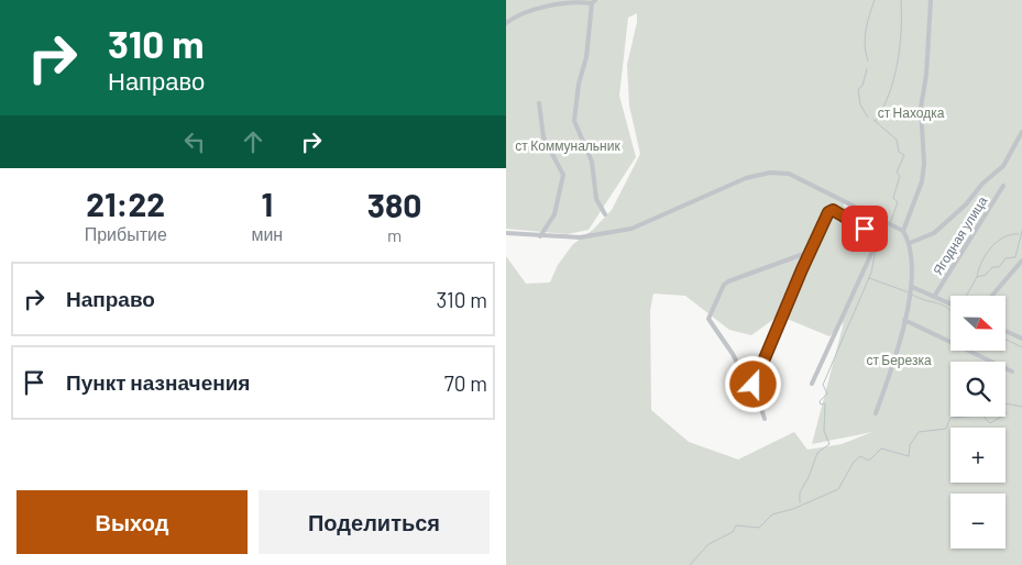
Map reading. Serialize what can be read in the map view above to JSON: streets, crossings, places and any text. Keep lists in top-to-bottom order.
{
  "streets": {
    "street": ["Ягодная улица"]
  },
  "parks": ["ст Находка", "ст Коммунальник", "ст Березка"],
  "north": "right",
  "page": {
    "turn": ["310 m", "Направо"],
    "eta": [
      "21:22",
      "Прибытие",
      "1",
      "мин",
      "380",
      "m"
    ],
    "list": [
      {
        "name": "Направо",
        "value": "310 m"
      },
      {
        "name": "Пункт назначения",
        "value": "70 m"
      }
    ],
    "map_buttons": ["+", "−"],
    "buttons": ["Выход", "Поделиться"]
  }
}
